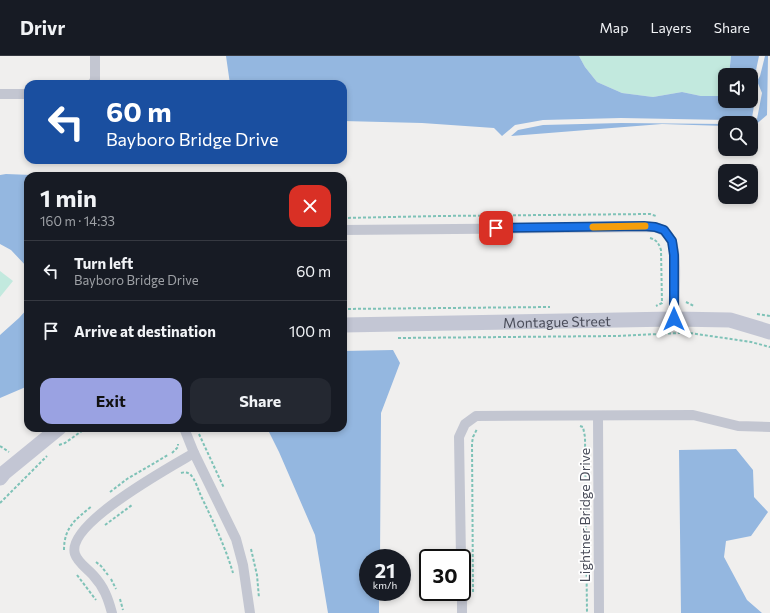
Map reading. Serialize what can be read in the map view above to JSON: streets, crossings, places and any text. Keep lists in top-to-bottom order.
{
  "streets": {
    "street": ["Montague Street", "Lightner Bridge Drive"]
  },
  "page": {
    "header": "Drivr",
    "nav": ["Map", "Layers", "Share"],
    "turn": ["60 m", "Bayboro Bridge Drive"],
    "heading": ["1 min", "160 m · 14:33"],
    "list": [
      {
        "name": "Turn left",
        "note": "Bayboro Bridge Drive",
        "value": "60 m"
      },
      {
        "name": "Arrive at destination",
        "value": "100 m"
      }
    ],
    "buttons": ["Exit", "Share"],
    "speed": "21 km/h",
    "limit": "30"
  }
}
